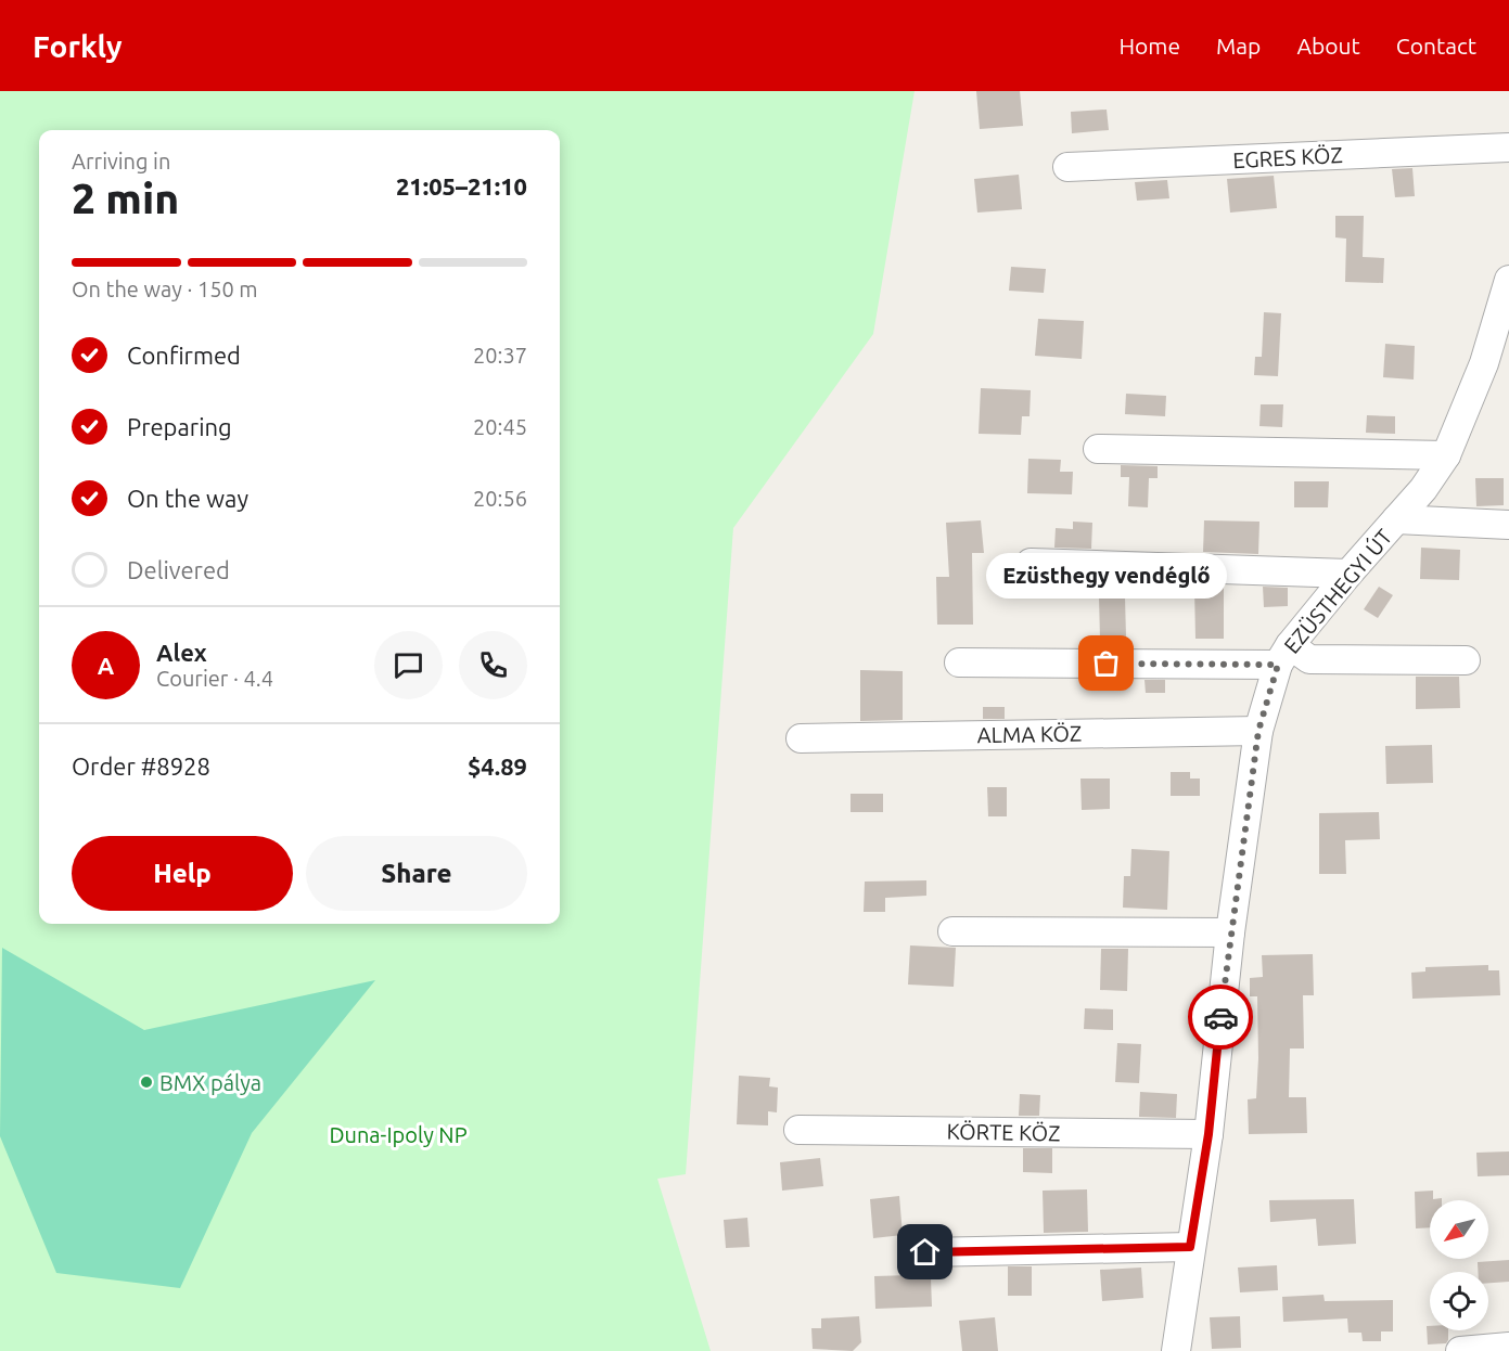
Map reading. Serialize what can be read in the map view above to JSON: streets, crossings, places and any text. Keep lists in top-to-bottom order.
{
  "streets": {
    "street": [
      "EGRES KÖZ",
      "EZÜSTHEGYI ÚT",
      "ALMA KÖZ",
      "KÖRTE KÖZ"
    ]
  },
  "crossings": [
    ["EZÜSTHEGYI ÚT", "ALMA KÖZ"],
    ["EZÜSTHEGYI ÚT", "KÖRTE KÖZ"]
  ],
  "parks": ["Duna-Ipoly NP"],
  "places": ["Ezüsthegy vendéglő", "BMX pálya"],
  "north": "bottom left",
  "page": {
    "header": "Forkly",
    "nav": [
      "Home",
      "Map",
      "About",
      "Contact"
    ],
    "heading": ["2 min", "Arriving in", "21:05–21:10"],
    "panel": [
      "Alex",
      "Courier · 4.4",
      "Order #8928",
      "$4.89"
    ],
    "bar": "On the way · 150 m",
    "list": [
      ["Confirmed", "20:37"],
      ["Preparing", "20:45"],
      ["On the way", "20:56"],
      "Delivered"
    ],
    "bubble": "Ezüsthegy vendéglő",
    "round": "A",
    "buttons": ["Help", "Share"]
  }
}
